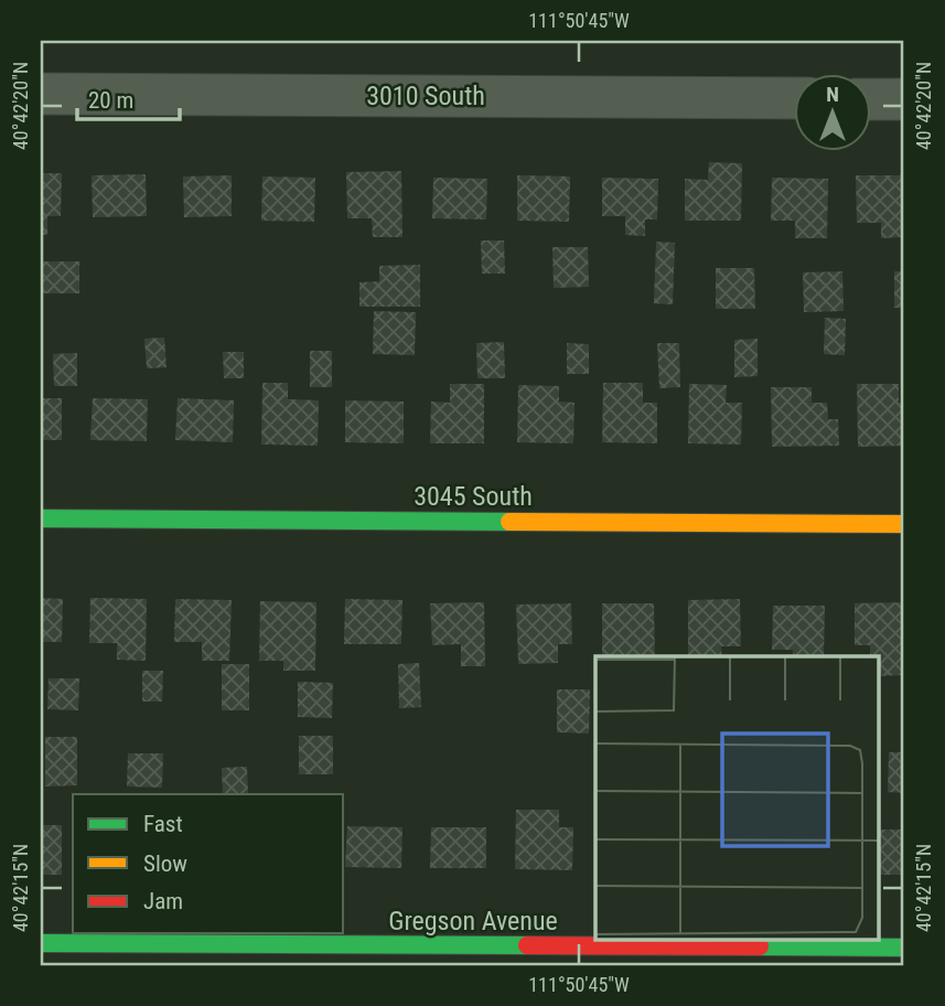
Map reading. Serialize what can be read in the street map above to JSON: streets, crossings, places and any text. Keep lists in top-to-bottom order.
{
  "streets": {
    "street": ["3010 South", "3045 South", "Gregson Avenue"]
  },
  "legend": ["Fast", "Slow", "Jam"],
  "scale_bar": "20 m",
  "north": "top",
  "coordinates": ["111°50'45\"W", "40°42'20\"N", "40°42'15\"N"]
}
